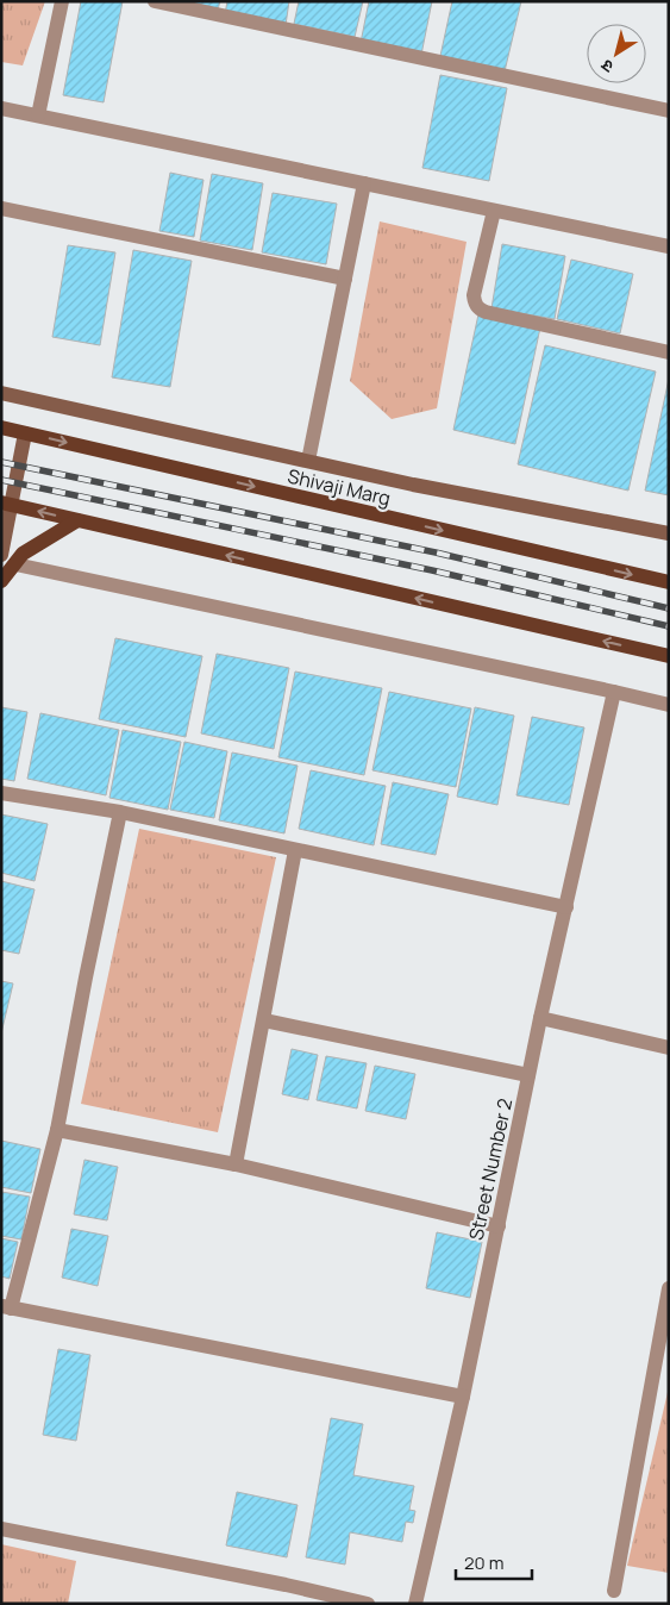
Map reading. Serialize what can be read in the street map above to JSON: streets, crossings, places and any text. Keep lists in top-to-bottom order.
{
  "streets": {
    "main road": ["Shivaji Marg"],
    "street": ["Street Number 2"]
  },
  "scale_bar": "20 m",
  "north": "bottom left"
}
